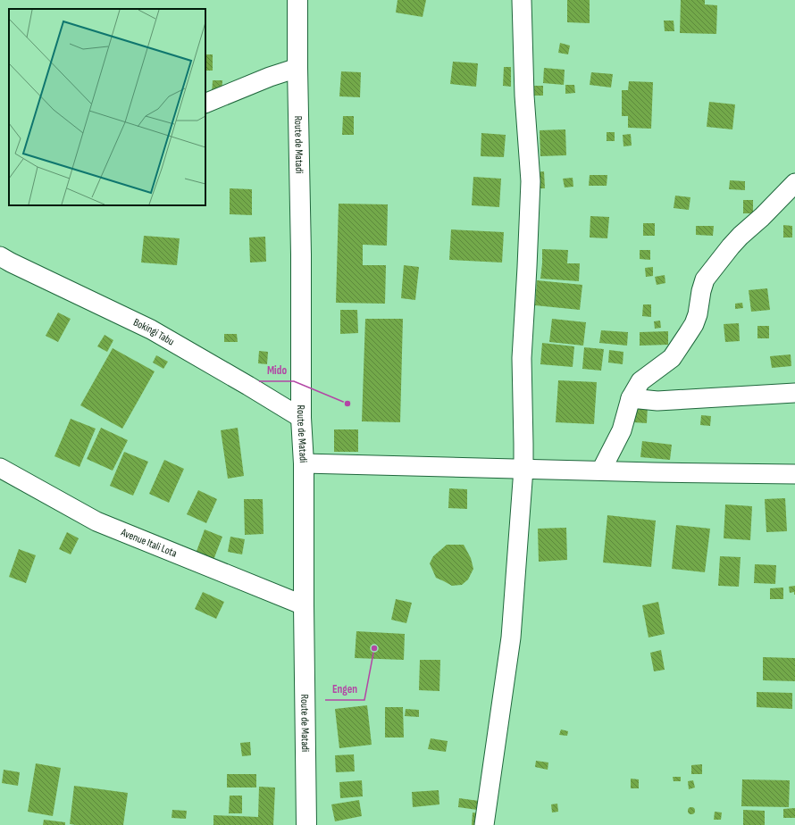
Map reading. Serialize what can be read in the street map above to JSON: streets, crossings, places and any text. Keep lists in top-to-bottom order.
{
  "streets": {
    "highway": ["Route de Matadi"],
    "street": ["Bokingi Tabu", "Avenue Itali Lota"]
  },
  "crossings": [
    ["Route de Matadi", "Bokingi Tabu"],
    ["Route de Matadi", "Avenue Itali Lota"]
  ],
  "places": ["Mido", "Engen"]
}
